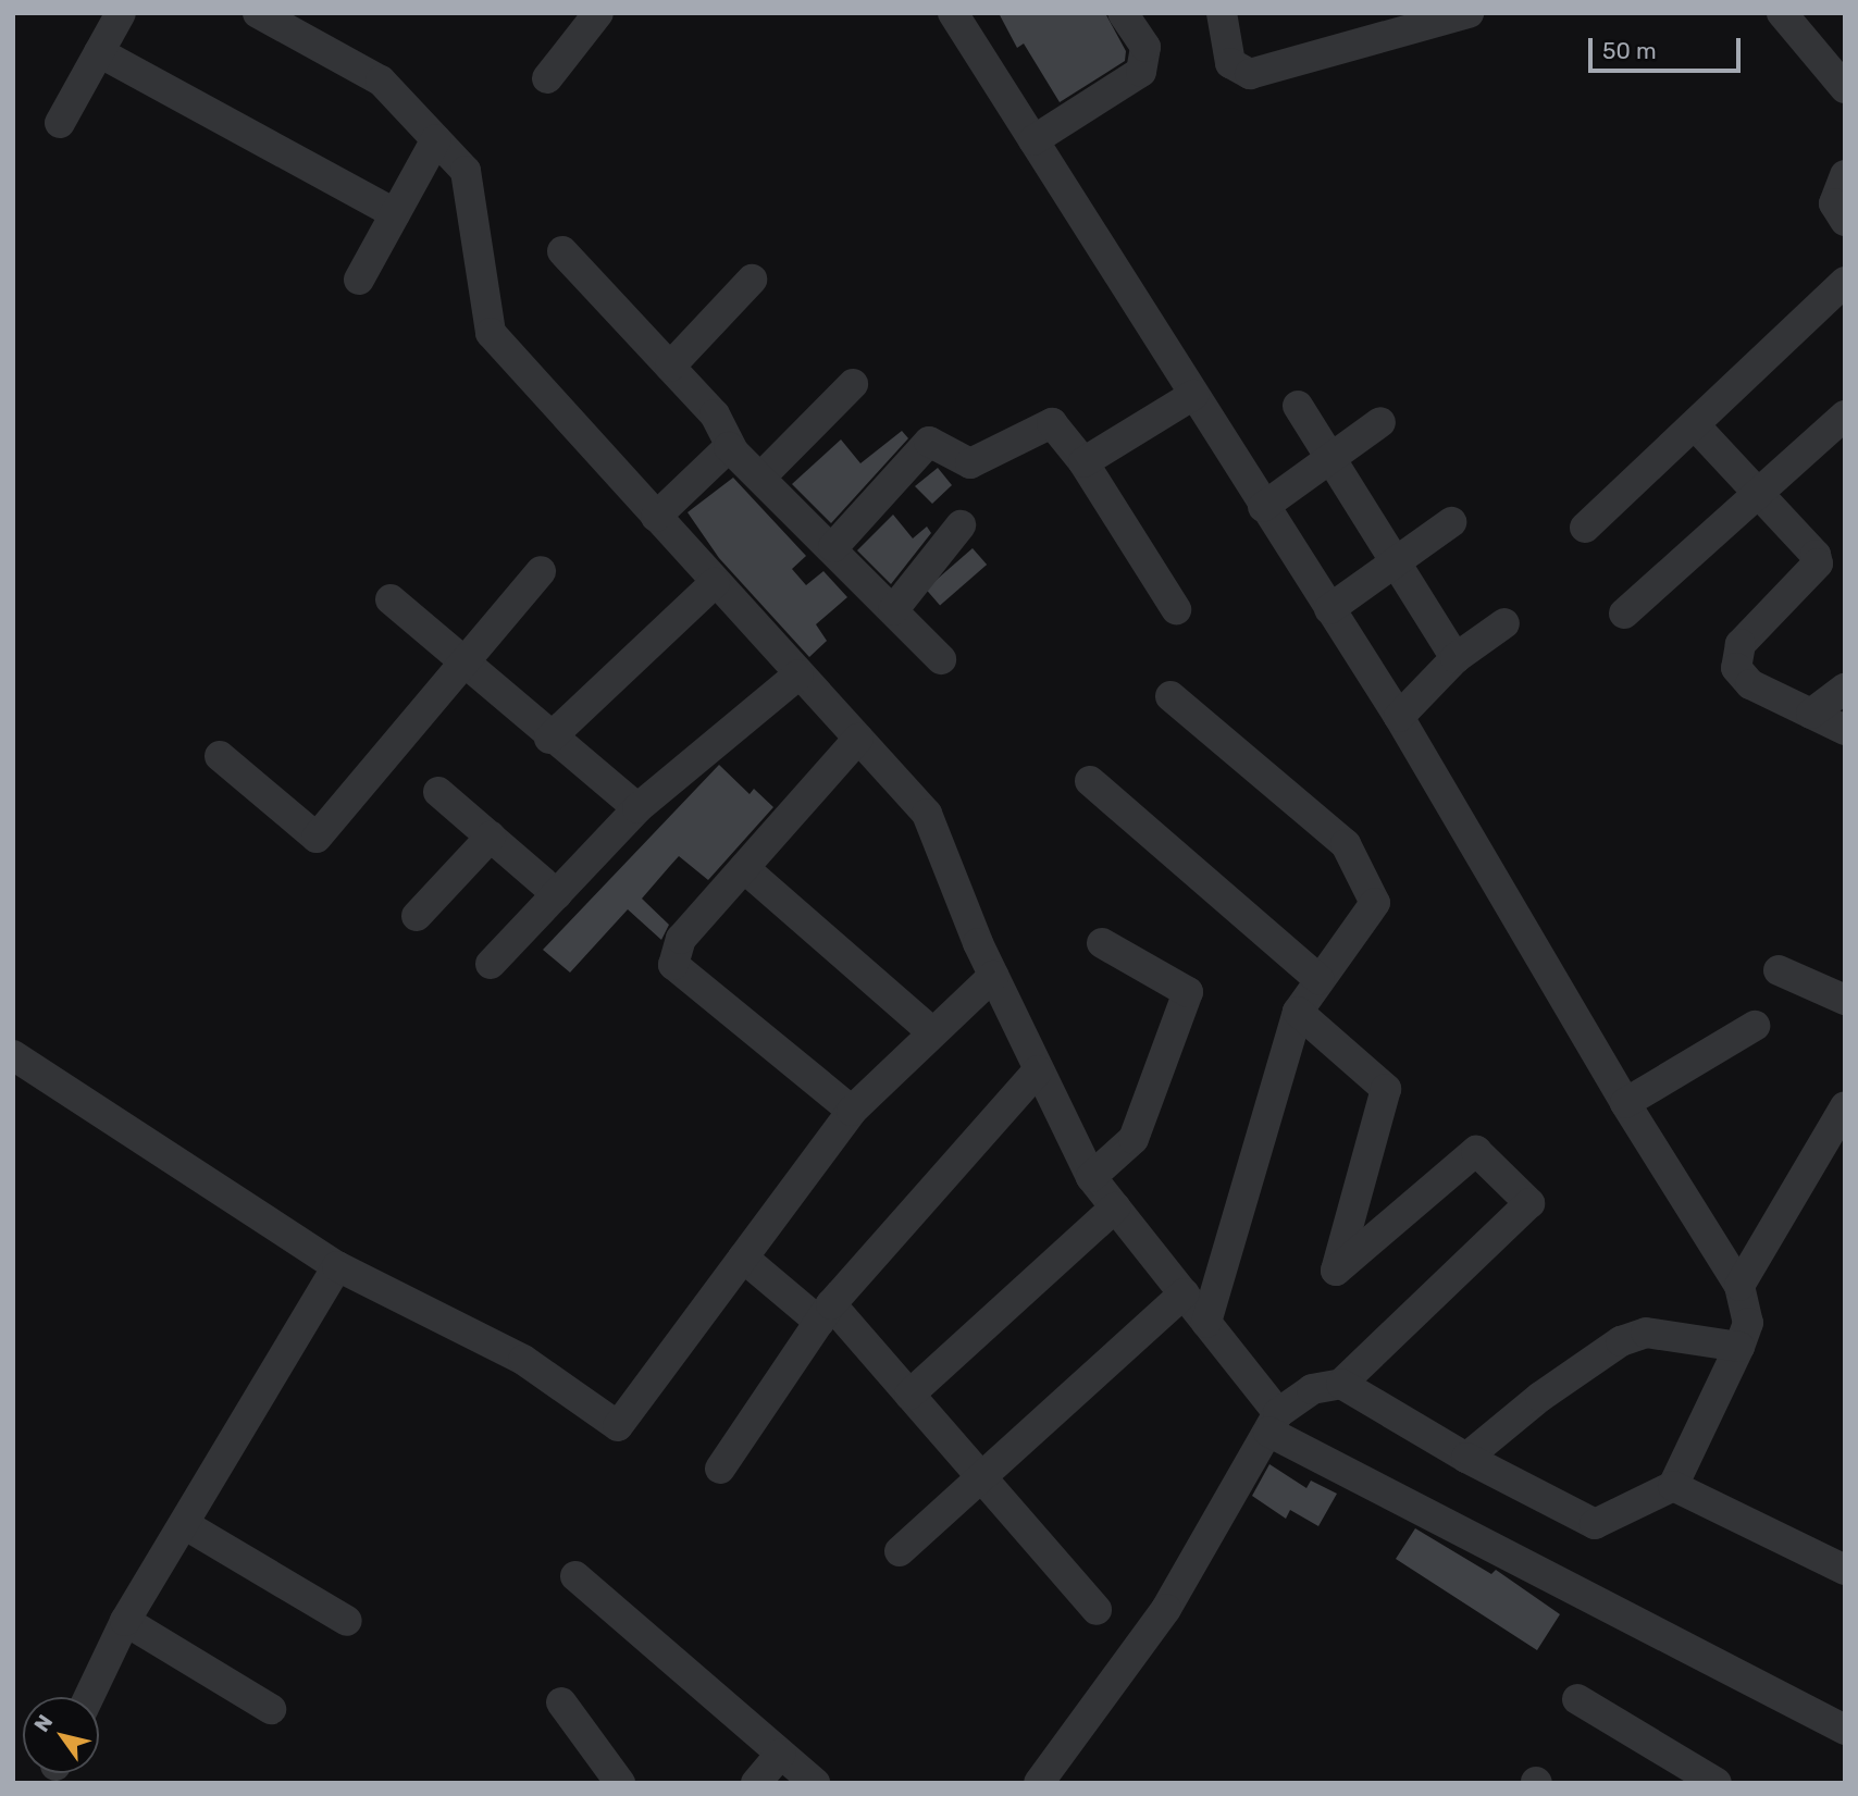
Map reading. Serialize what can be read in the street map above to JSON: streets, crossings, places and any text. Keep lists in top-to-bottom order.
{
  "scale_bar": "50 m",
  "north": "top left"
}
